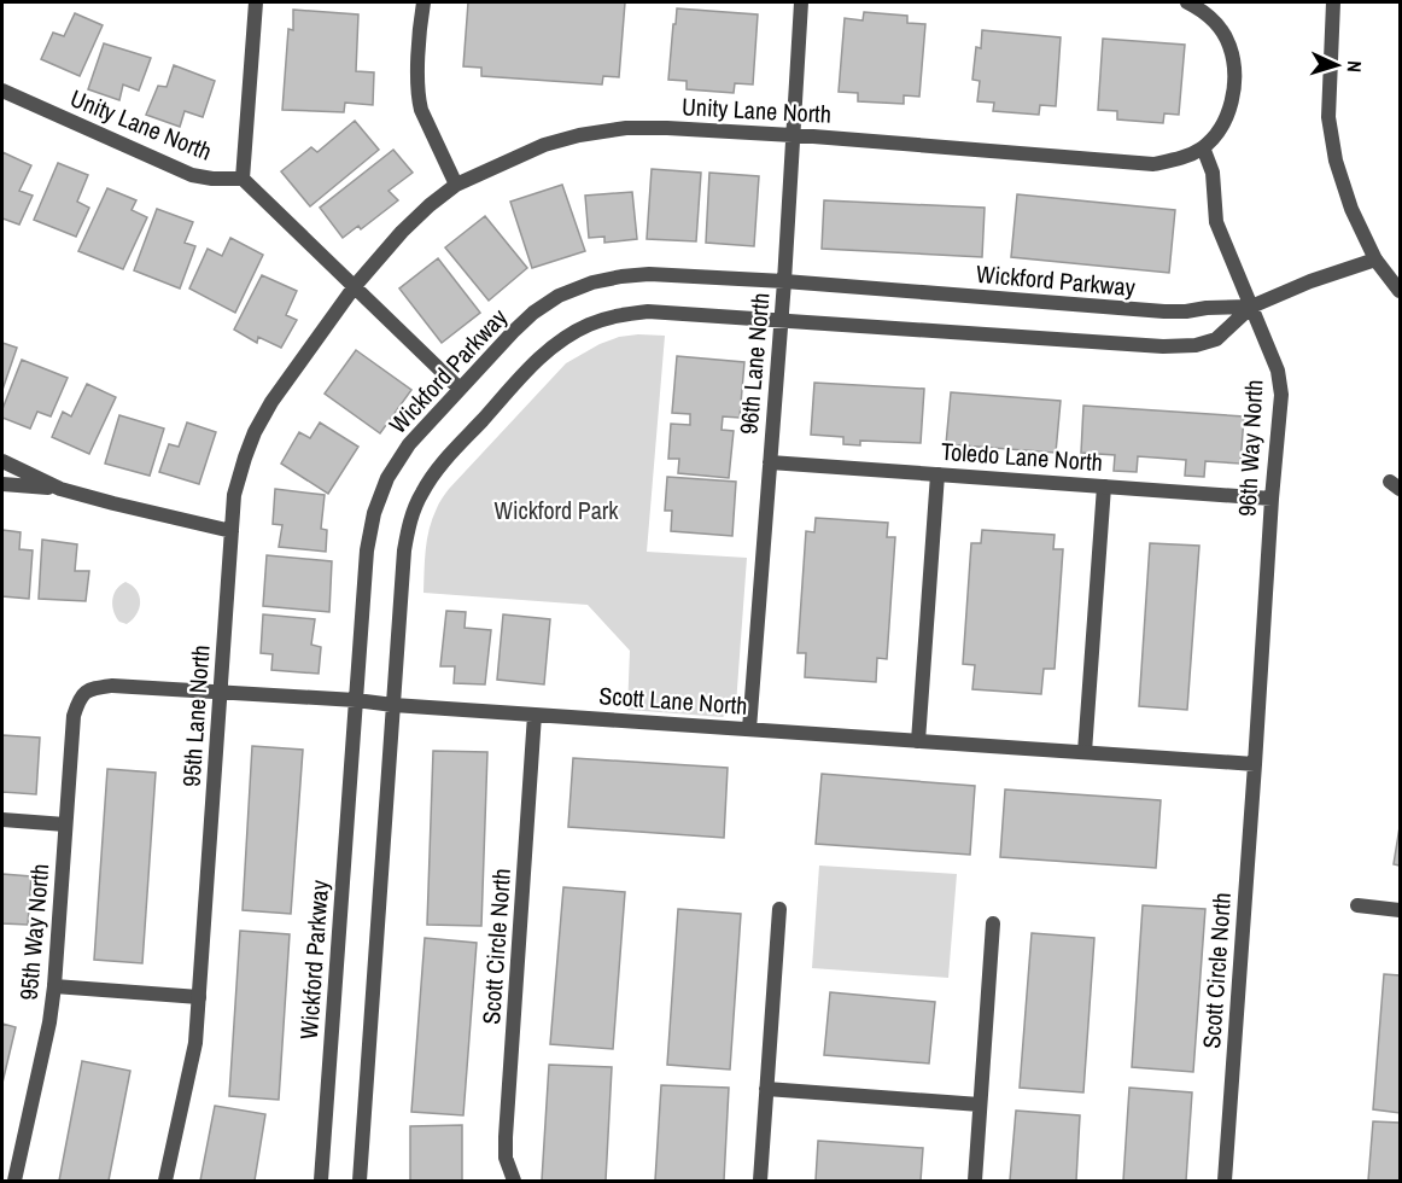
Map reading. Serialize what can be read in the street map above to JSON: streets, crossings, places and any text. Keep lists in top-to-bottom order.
{
  "streets": {
    "street": [
      "Unity Lane North",
      "Wickford Parkway",
      "96th Lane North",
      "96th Way North",
      "Toledo Lane North",
      "Scott Lane North",
      "95th Lane North",
      "95th Way North",
      "Scott Circle North"
    ]
  },
  "crossings": [
    ["Unity Lane North", "96th Lane North"],
    ["Unity Lane North", "96th Way North"],
    ["Unity Lane North", "95th Lane North"],
    ["Wickford Parkway", "96th Lane North"],
    ["Wickford Parkway", "96th Way North"],
    ["Wickford Parkway", "Scott Lane North"],
    ["96th Lane North", "Toledo Lane North"],
    ["96th Lane North", "Scott Lane North"],
    ["96th Way North", "Toledo Lane North"],
    ["96th Way North", "Scott Lane North"],
    ["96th Way North", "Scott Circle North"],
    ["Scott Lane North", "95th Lane North"],
    ["Scott Lane North", "95th Way North"],
    ["Scott Lane North", "Scott Circle North"]
  ],
  "parks": ["Wickford Park"],
  "north": "right"
}
